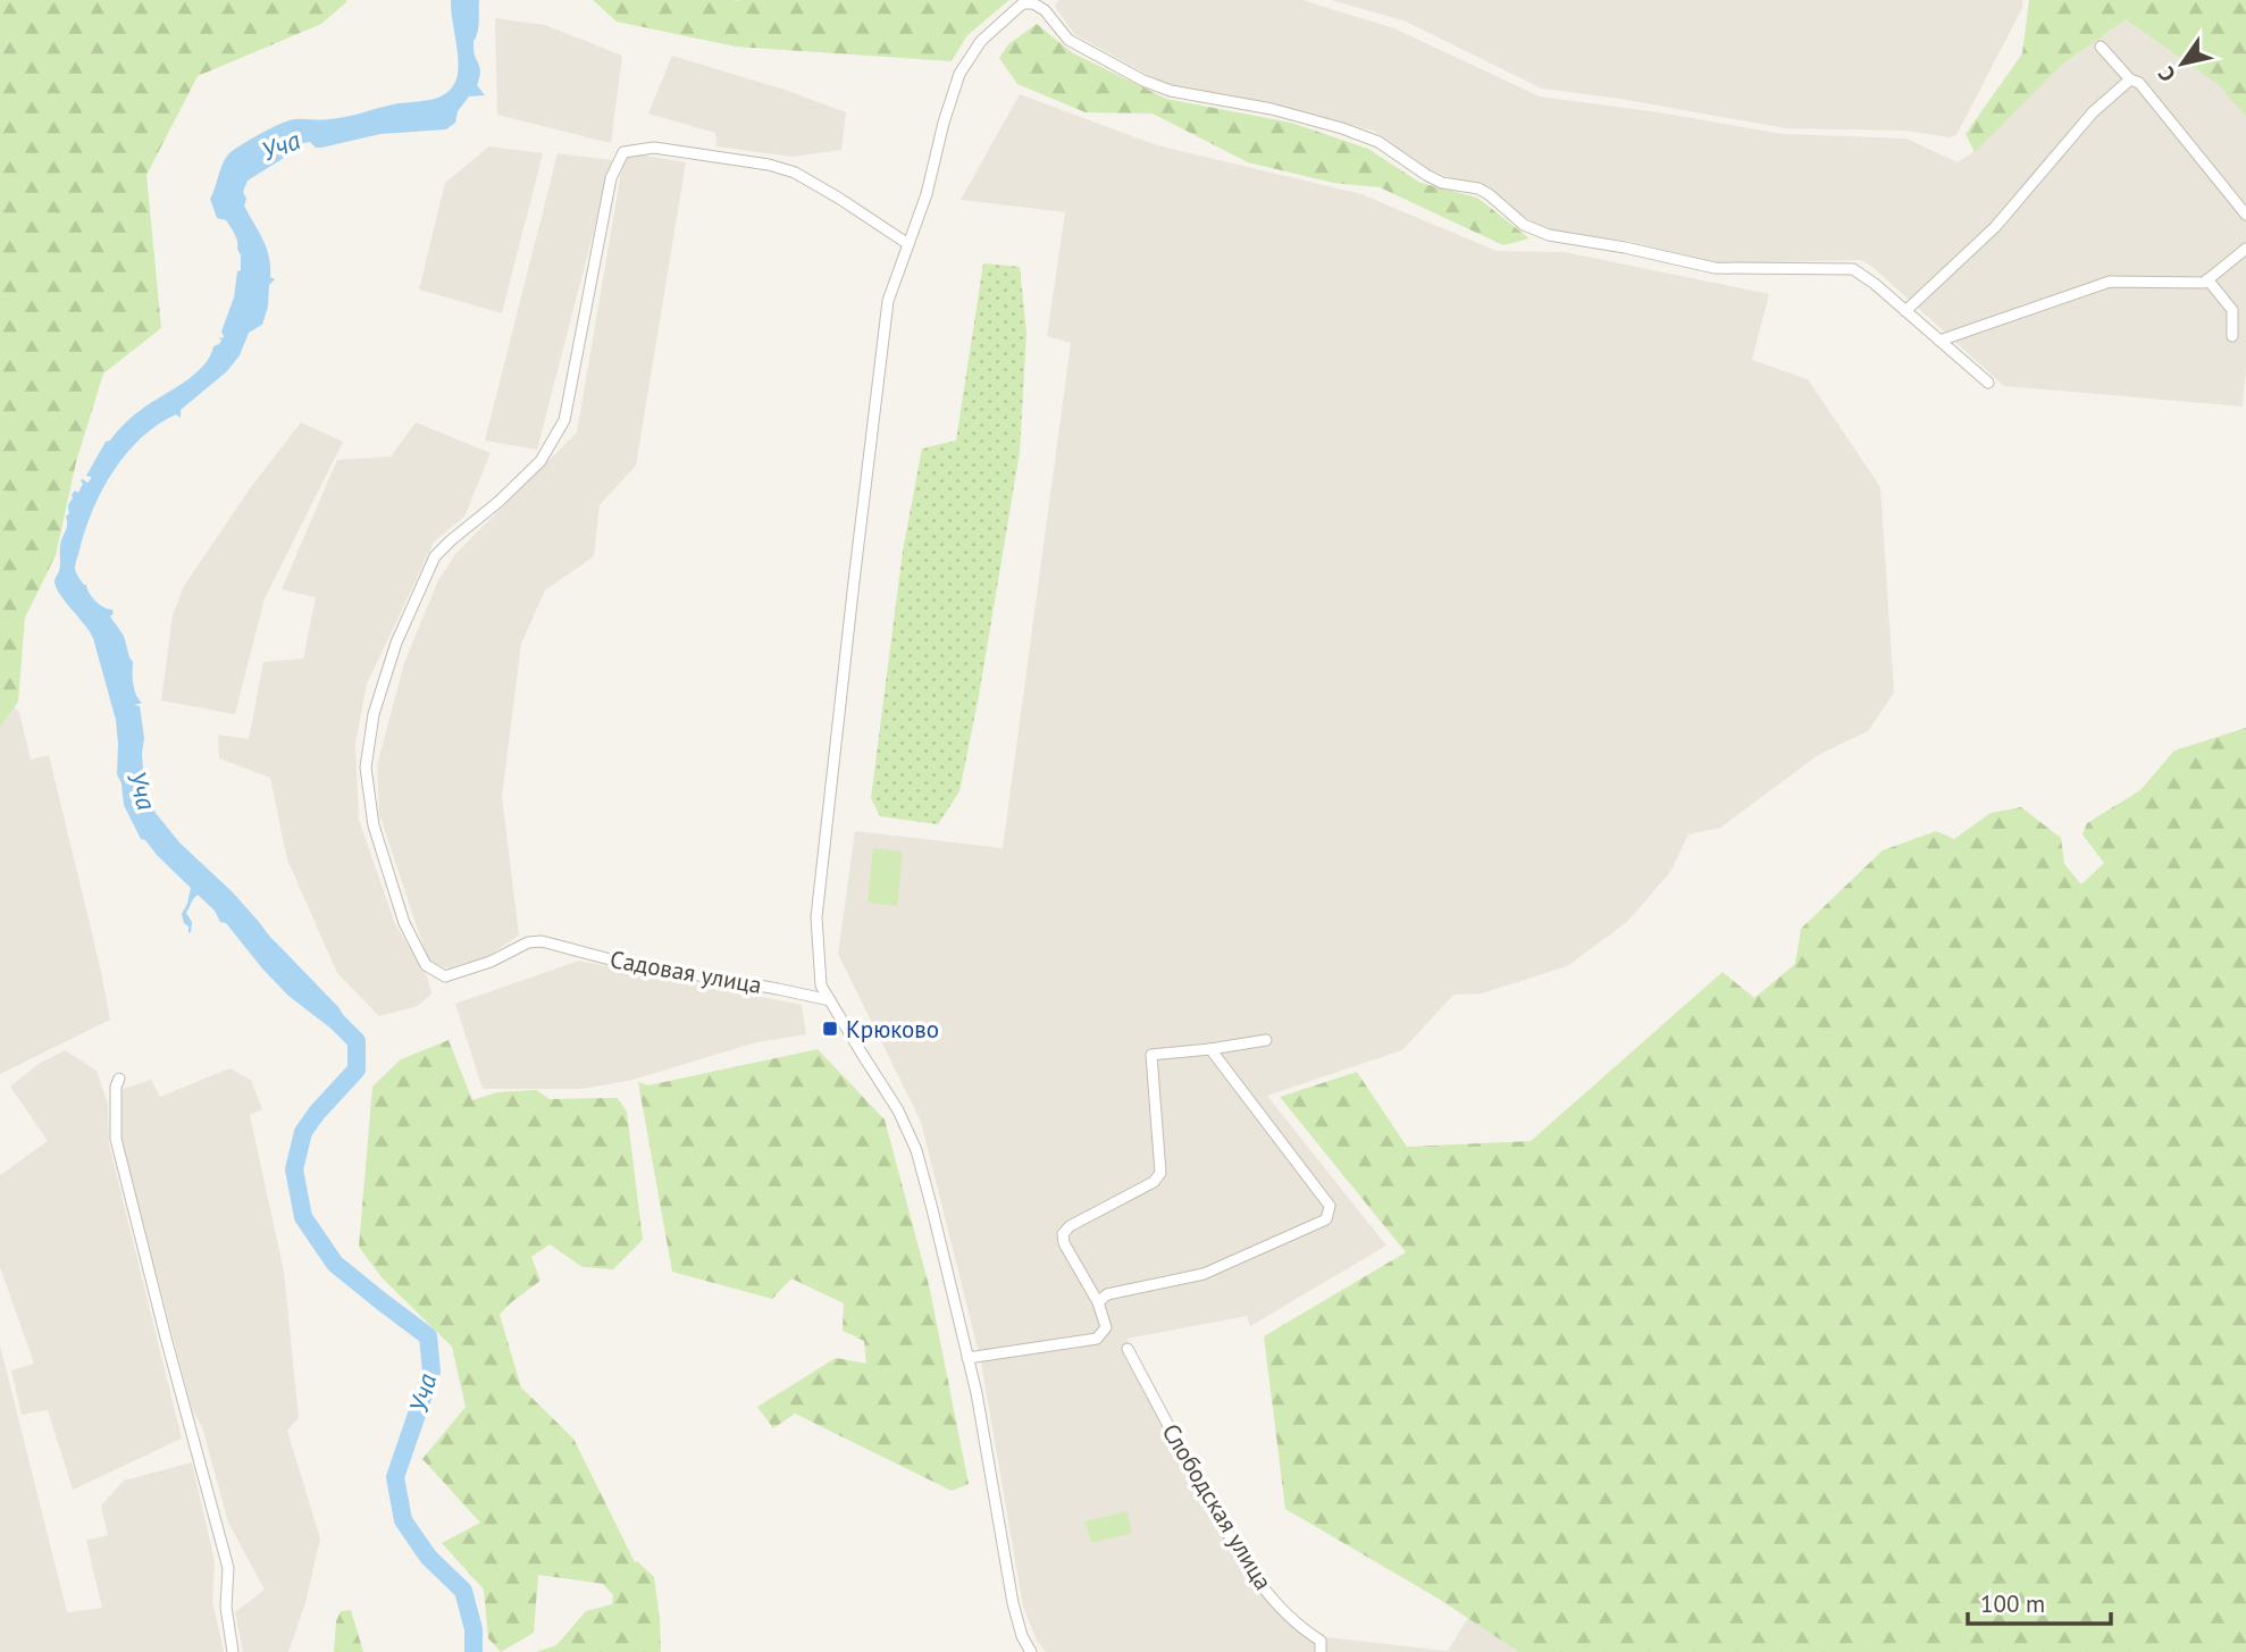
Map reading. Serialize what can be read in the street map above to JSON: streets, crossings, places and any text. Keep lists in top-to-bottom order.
{
  "streets": {
    "street": ["Садовая улица", "Слободская улица"]
  },
  "water": ["Уча"],
  "places": {
    "transit": ["Крюково"]
  },
  "scale_bar": "100 m",
  "north": "bottom left"
}
